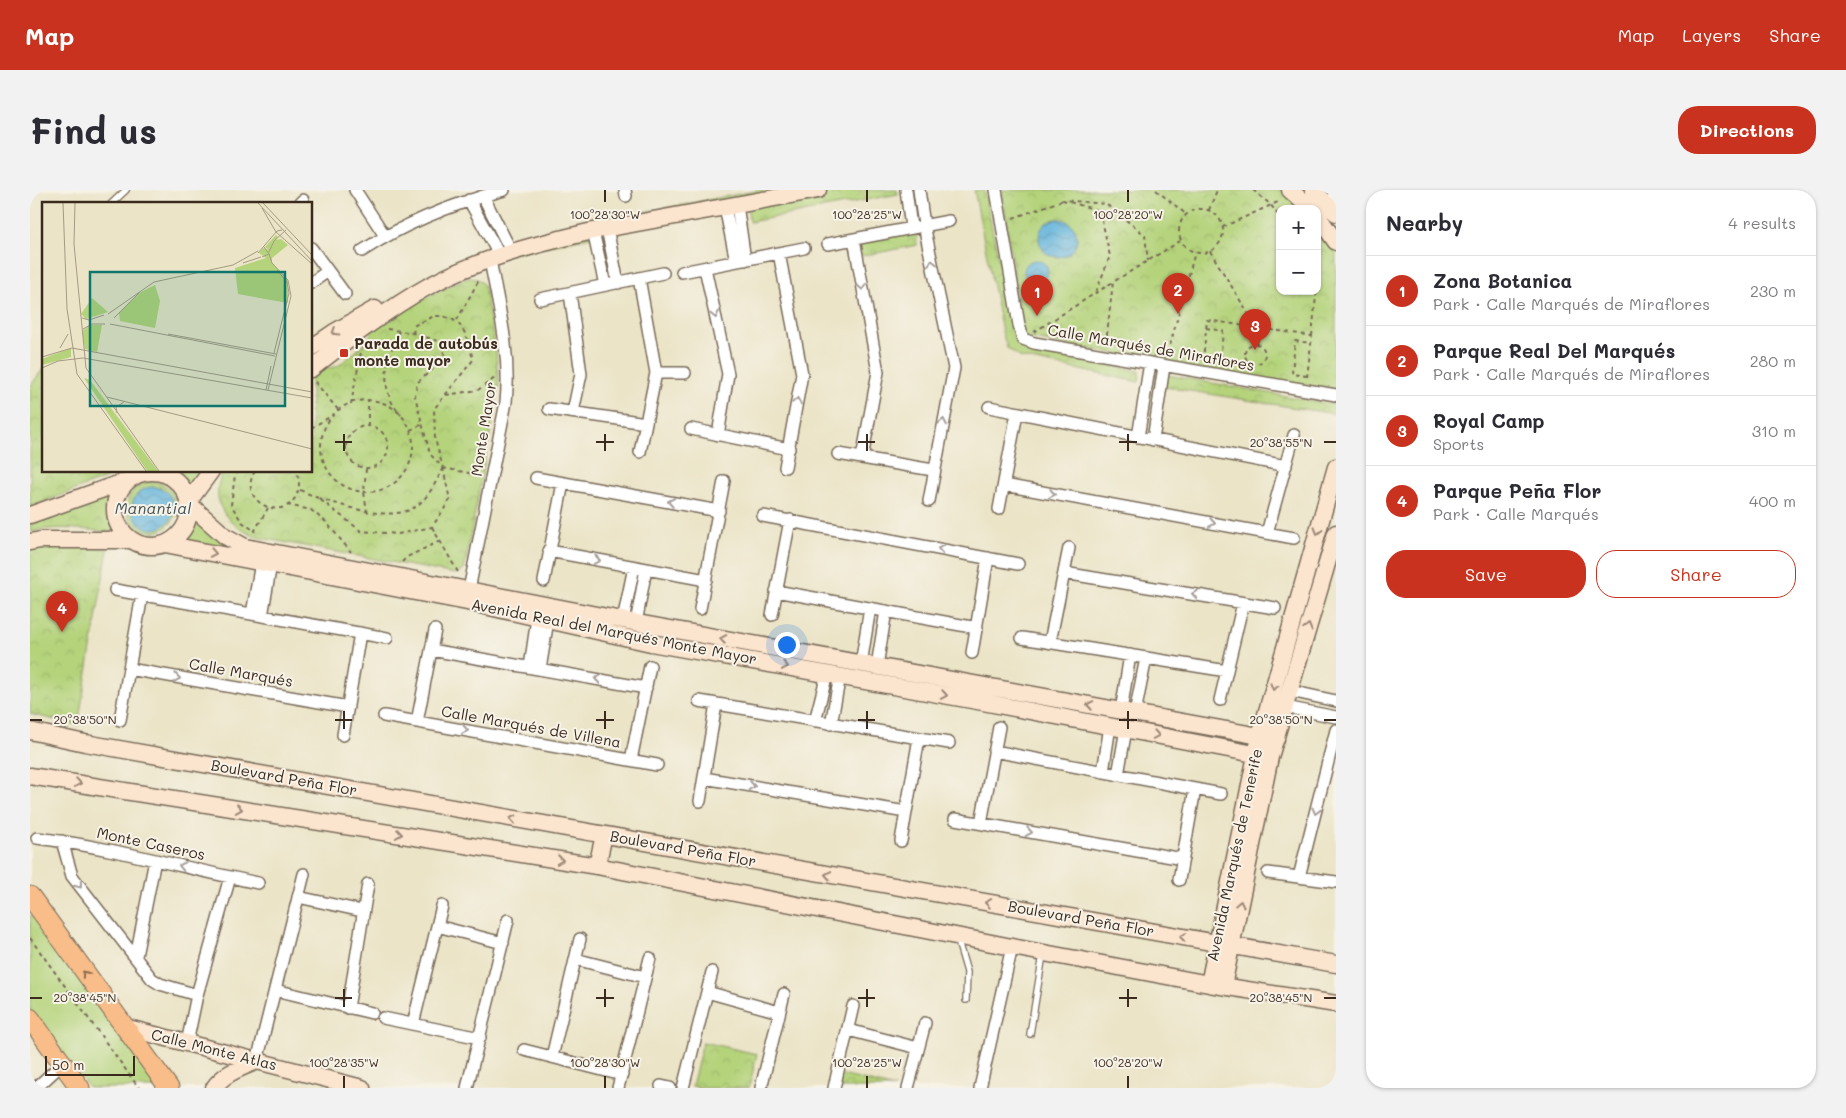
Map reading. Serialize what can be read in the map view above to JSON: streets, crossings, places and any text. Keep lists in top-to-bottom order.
{
  "streets": {
    "street": [
      "Calle Marqués de Miraflores",
      "Monte Mayor",
      "Avenida Real del Marqués Monte Mayor",
      "Calle Marqués",
      "Calle Marqués de Villena",
      "Boulevard Peña Flor",
      "Monte Caseros",
      "Avenida Marqués de Tenerife",
      "Calle Monte Atlas"
    ]
  },
  "crossings": [
    ["Monte Mayor", "Avenida Real del Marqués Monte Mayor"],
    ["Avenida Real del Marqués Monte Mayor", "Avenida Marqués de Tenerife"],
    ["Boulevard Peña Flor", "Avenida Marqués de Tenerife"]
  ],
  "water": ["Manantial"],
  "places": {
    "transit": ["Parada de autobús monte mayor"]
  },
  "scale_bar": "50 m",
  "page": {
    "header": "Map",
    "nav": ["Map", "Layers", "Share"],
    "buttons": [
      "Directions",
      ["Save", "Share"]
    ],
    "title": "Find us",
    "heading": ["Nearby", "4 results"],
    "map_buttons": ["+", "−"],
    "list": [
      {
        "mark": "1",
        "name": "Zona Botanica",
        "note": "Park · Calle Marqués de Miraflores",
        "value": "230 m"
      },
      {
        "mark": "2",
        "name": "Parque Real Del Marqués",
        "note": "Park · Calle Marqués de Miraflores",
        "value": "280 m"
      },
      {
        "mark": "3",
        "name": "Royal Camp",
        "note": "Sports",
        "value": "310 m"
      },
      {
        "mark": "4",
        "name": "Parque Peña Flor",
        "note": "Park · Calle Marqués",
        "value": "400 m"
      }
    ],
    "pins": [
      "2",
      "1",
      "3",
      "4"
    ],
    "scale": "50 m"
  },
  "coordinates": [
    "100°28'30\"W",
    "100°28'25\"W",
    "100°28'20\"W",
    "20°38'55\"N",
    "20°38'50\"N",
    "20°38'45\"N",
    "100°28'35\"W"
  ]
}
